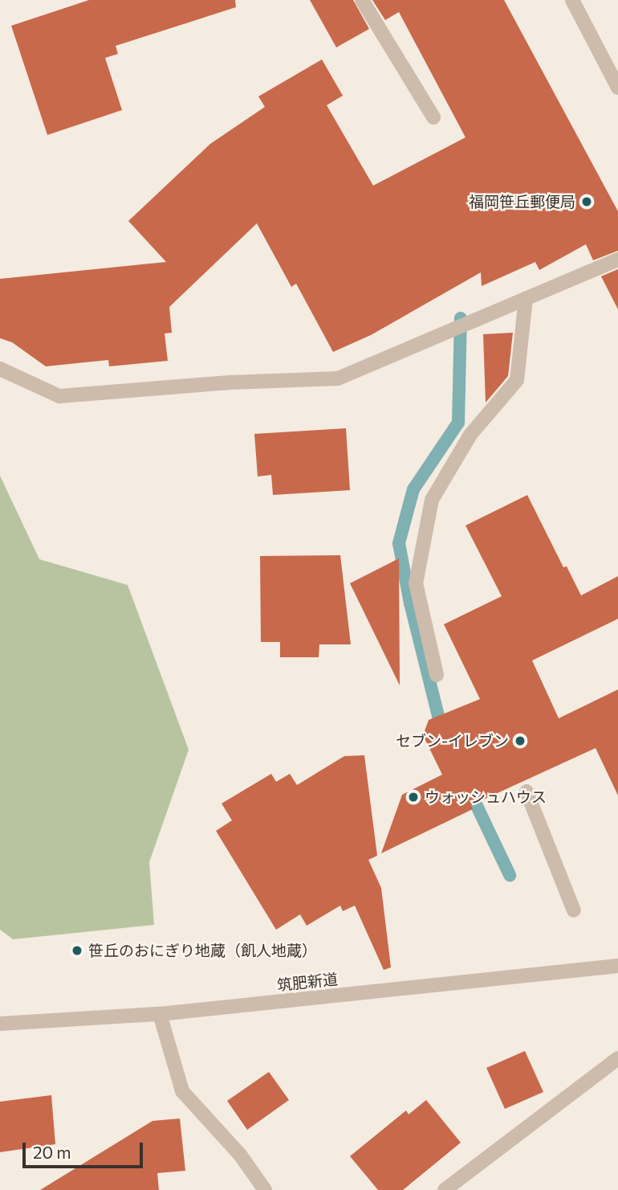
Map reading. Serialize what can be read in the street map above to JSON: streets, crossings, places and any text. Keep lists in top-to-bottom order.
{
  "streets": {
    "street": ["筑肥新道"]
  },
  "places": [
    "福岡笹丘郵便局",
    "セブン-イレブン",
    "ウォッシュハウス",
    "笹丘のおにぎり地蔵（飢人地蔵）"
  ],
  "scale_bar": "20 m"
}
